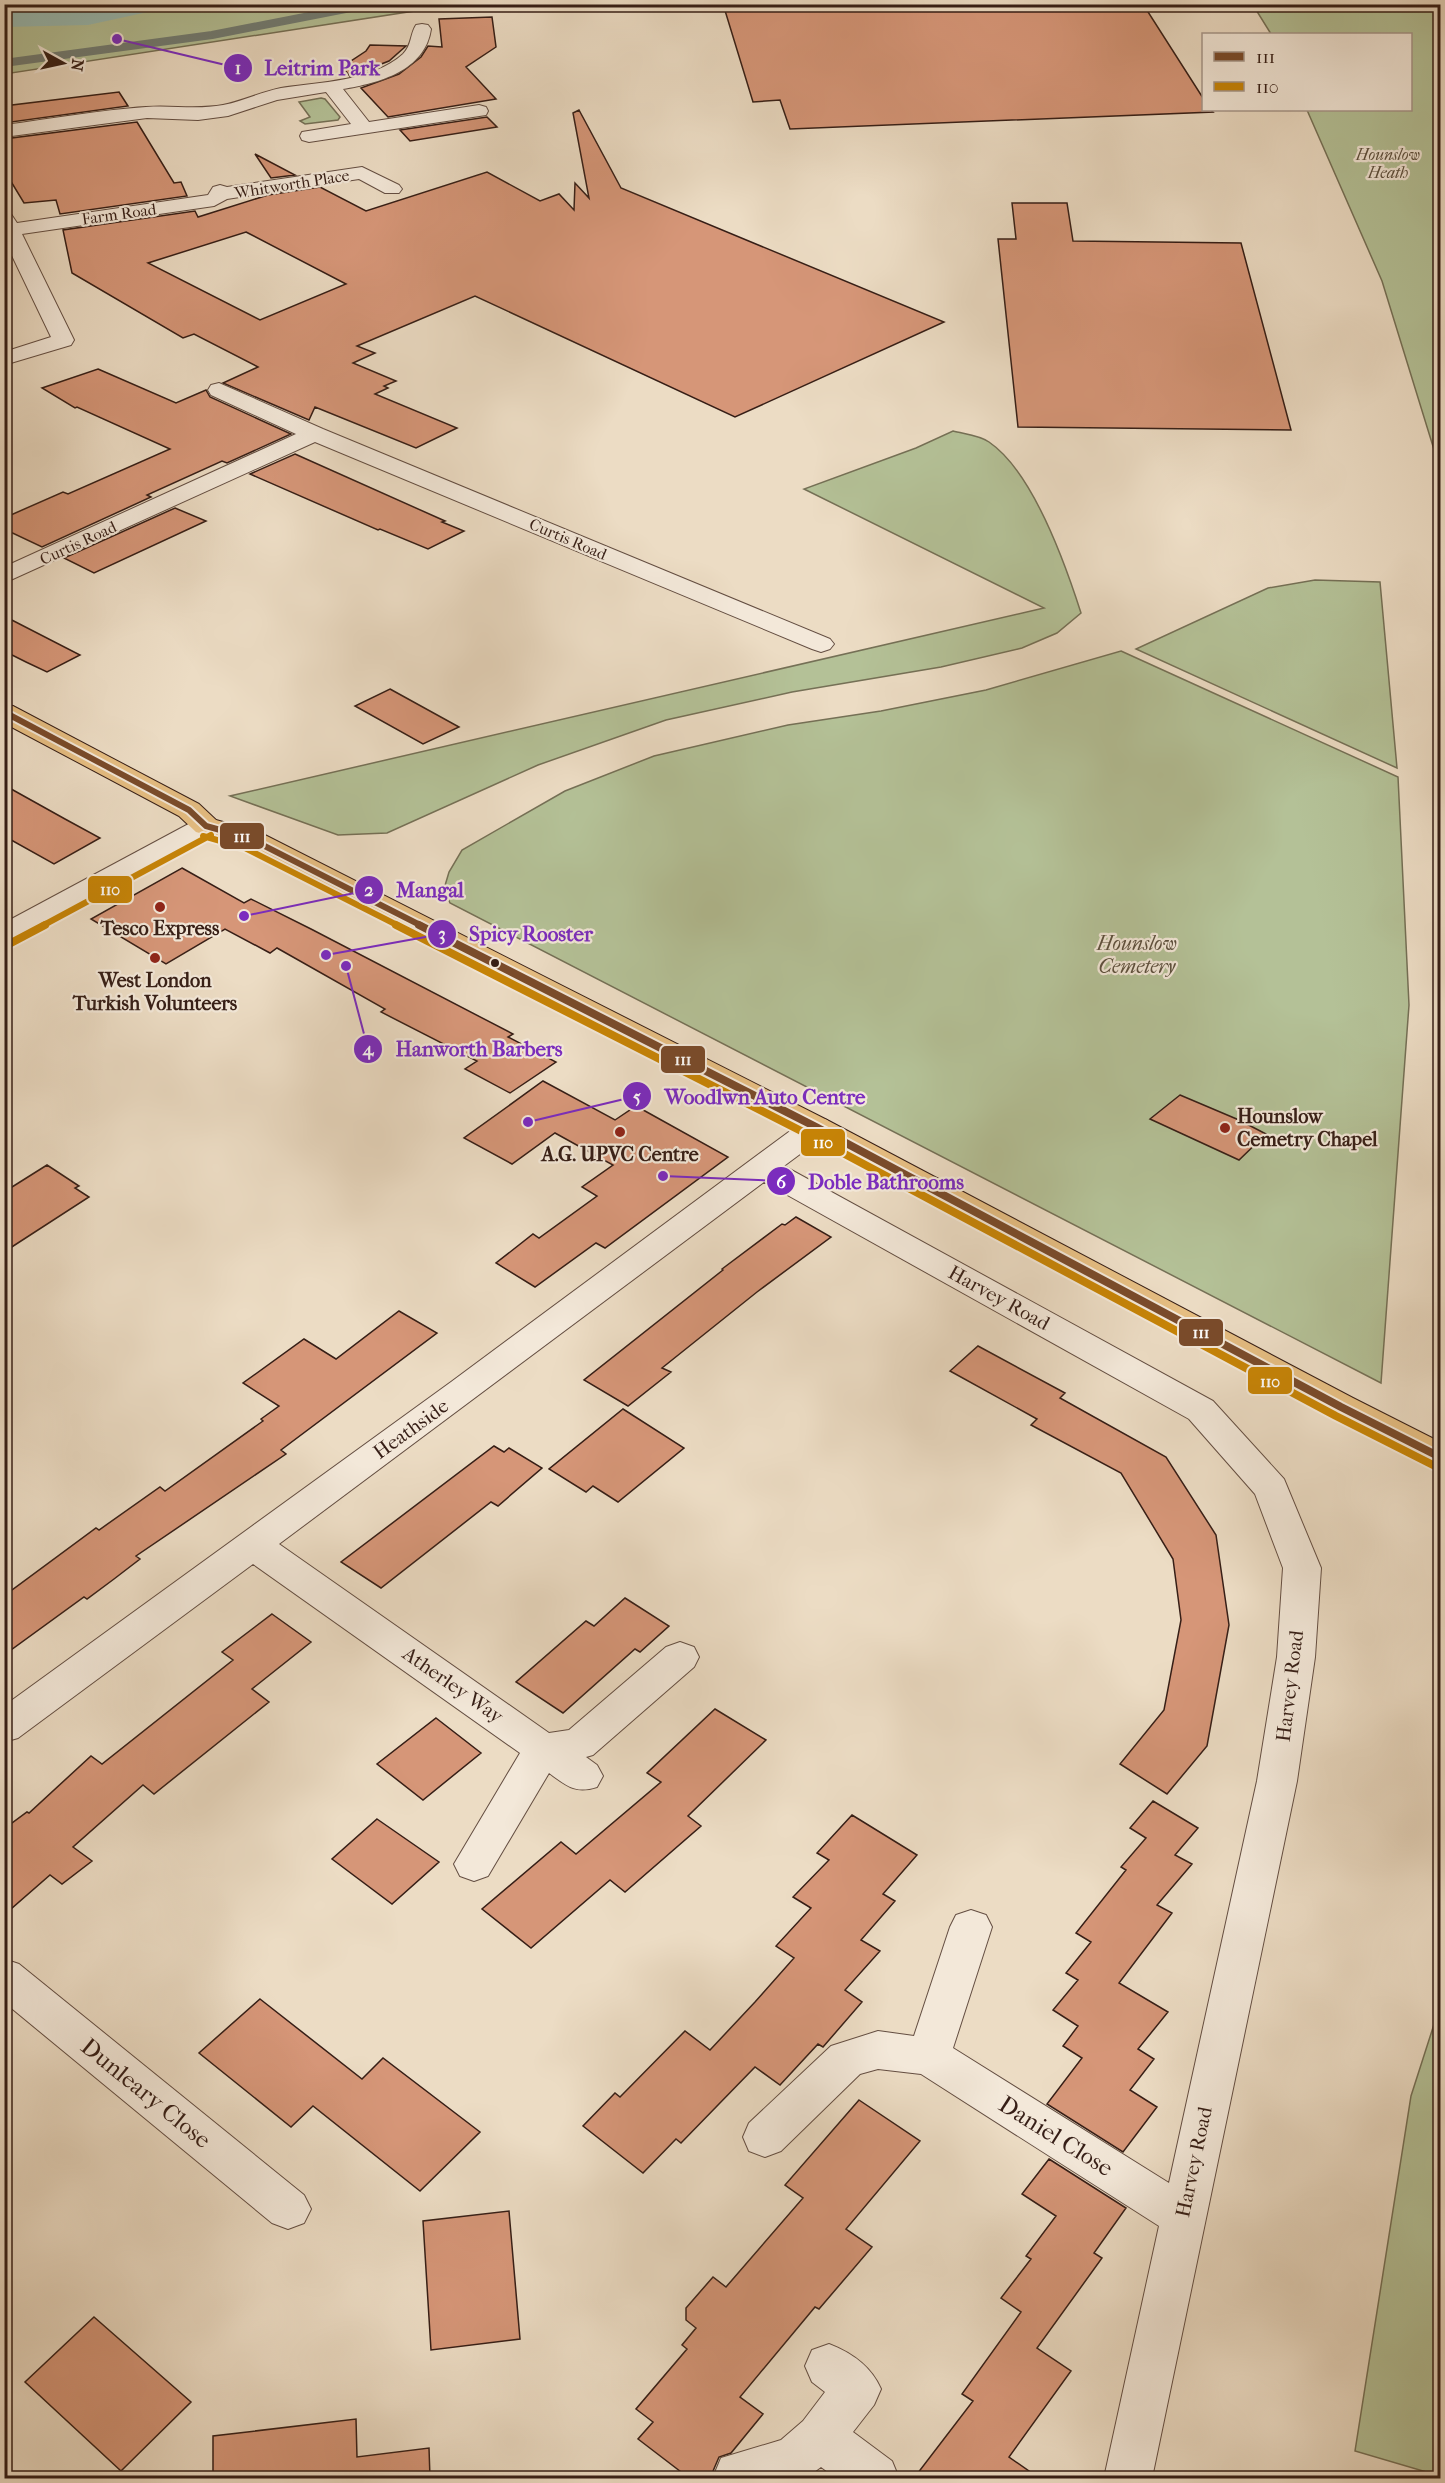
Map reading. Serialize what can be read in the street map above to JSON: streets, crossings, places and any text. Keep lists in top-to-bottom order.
{
  "streets": {
    "street": [
      "Whitworth Place",
      "Farm Road",
      "Curtis Road",
      "Harvey Road",
      "Heathside",
      "Atherley Way",
      "Dunleary Close",
      "Daniel Close"
    ]
  },
  "crossings": [
    ["Whitworth Place", "Farm Road"],
    ["Harvey Road", "Heathside"],
    ["Harvey Road", "Daniel Close"],
    ["Heathside", "Atherley Way"]
  ],
  "parks": ["Hounslow Heath", "Hounslow Cemetery"],
  "places": [
    "Leitrim Park",
    "Tesco Express",
    "Mangal",
    "Spicy Rooster",
    "West London Turkish Volunteers",
    "Hanworth Barbers",
    "Woodlwn Auto Centre",
    "Hounslow Cemetry Chapel",
    "A.G. UPVC Centre",
    "Doble Bathrooms"
  ],
  "lines": ["transit line 111", "transit line 110"],
  "legend": ["111", "110"],
  "north": "right"
}
